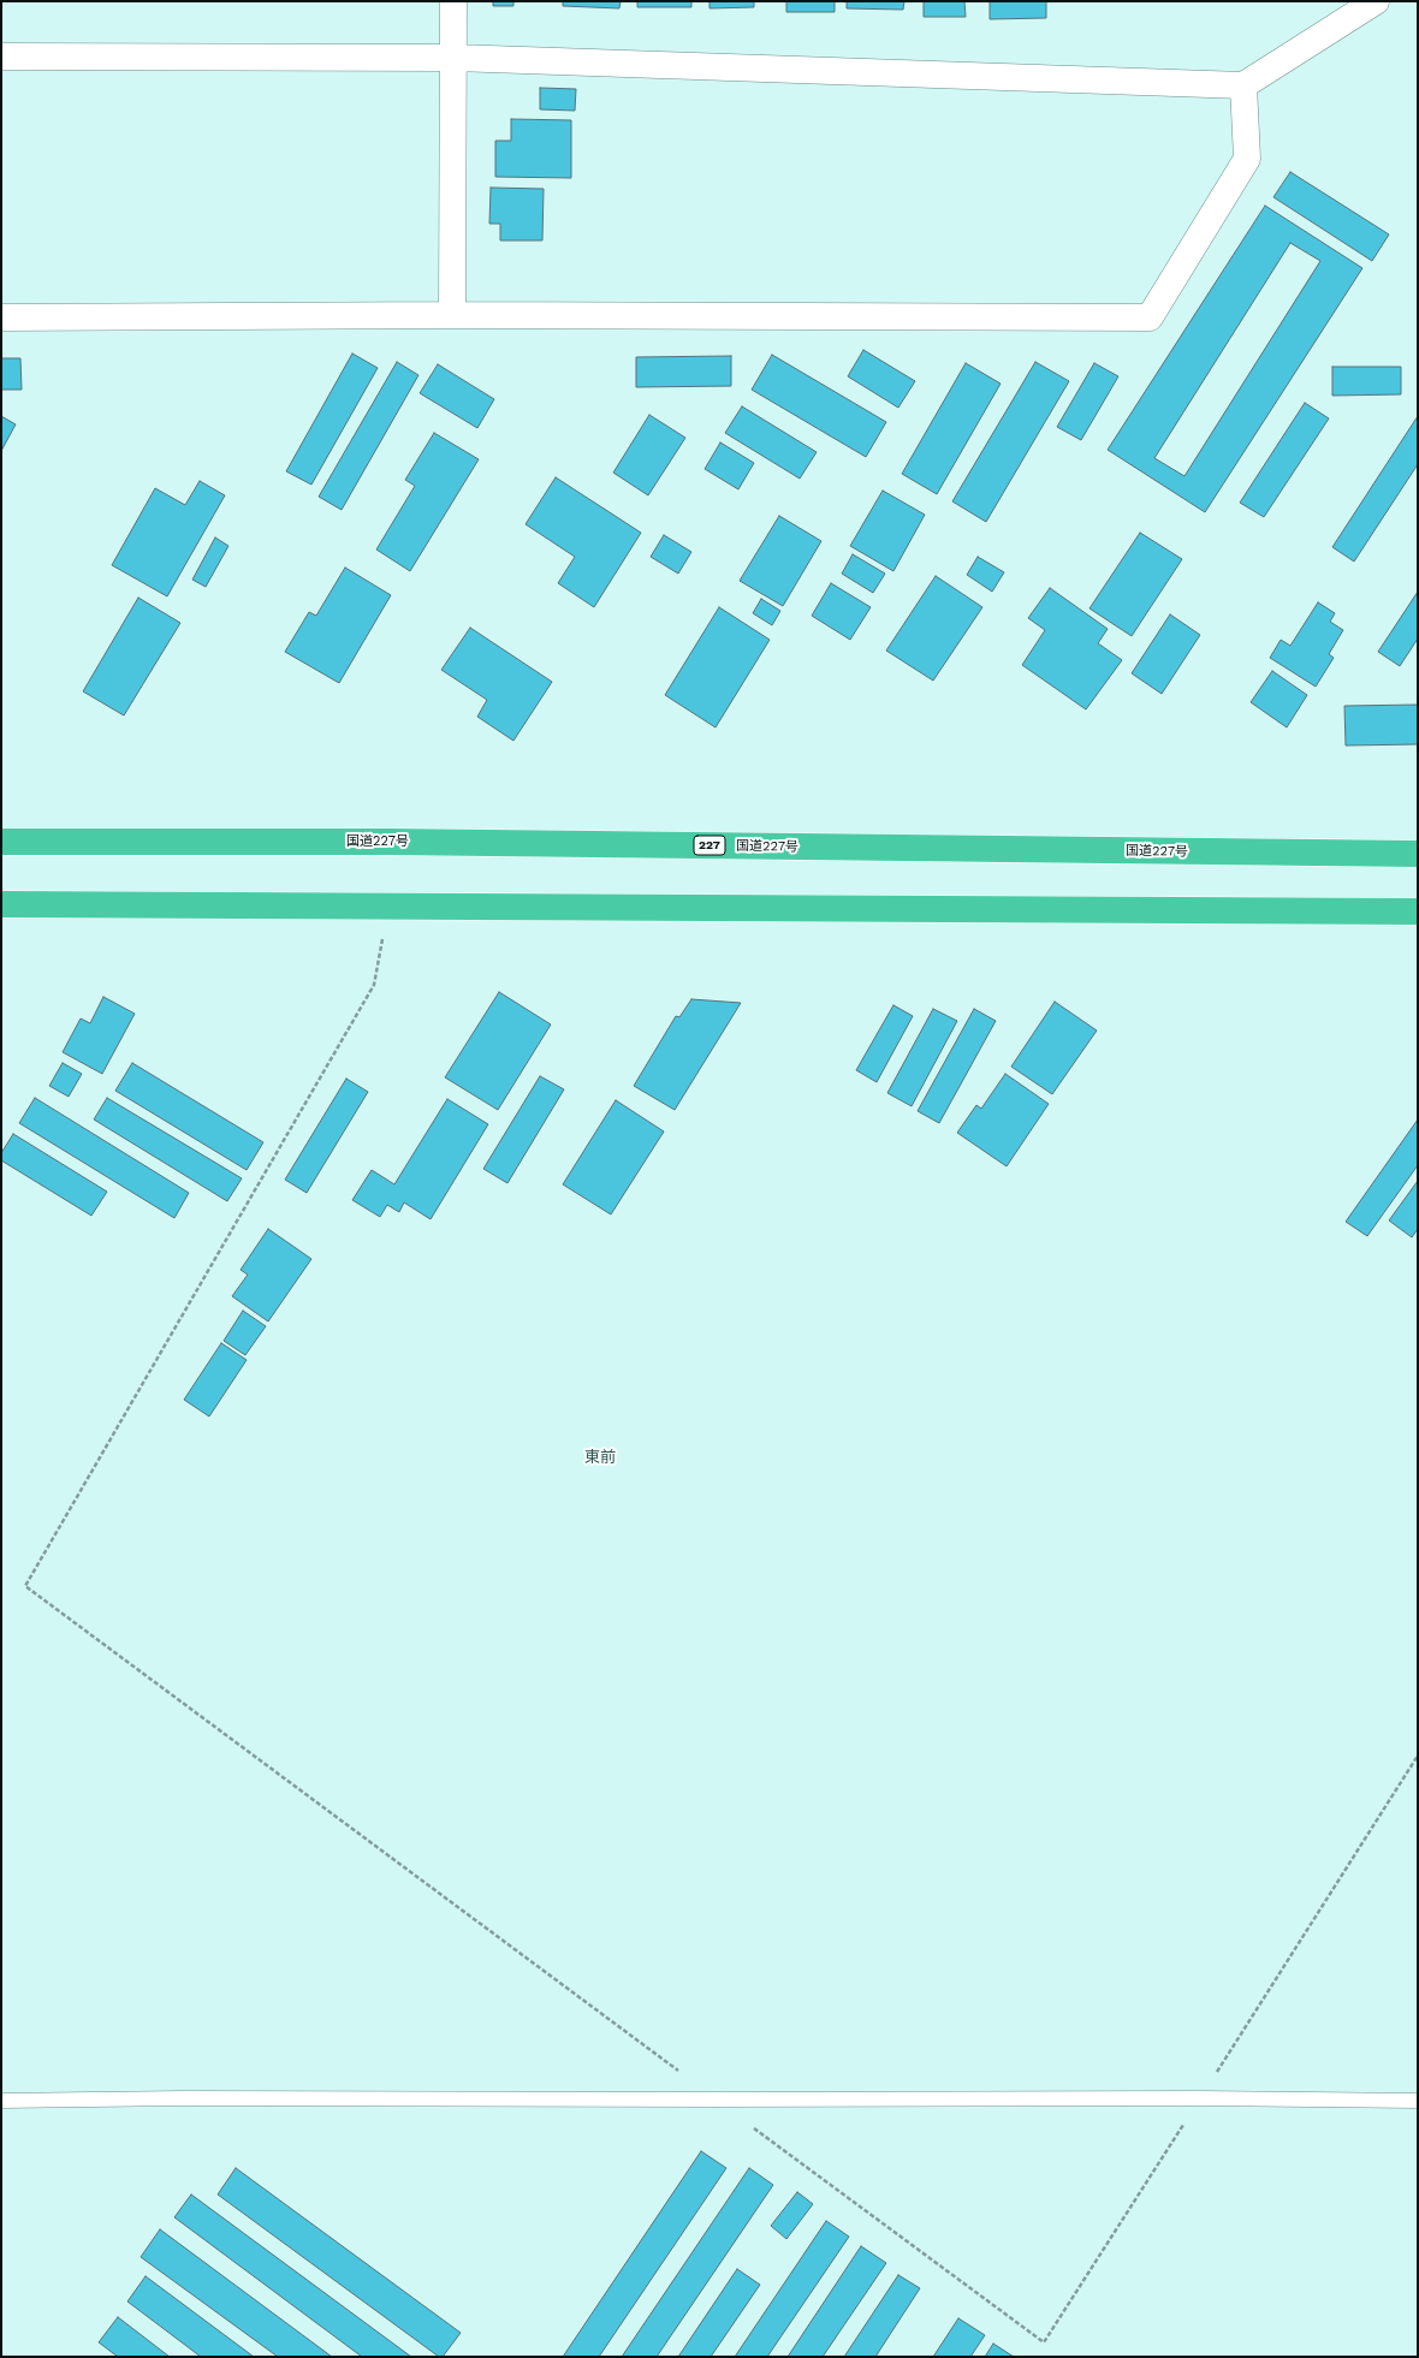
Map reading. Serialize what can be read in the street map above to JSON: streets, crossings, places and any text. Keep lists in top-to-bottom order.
{
  "streets": {
    "highway": ["国道227号", "227"]
  },
  "districts": ["東前"]
}
